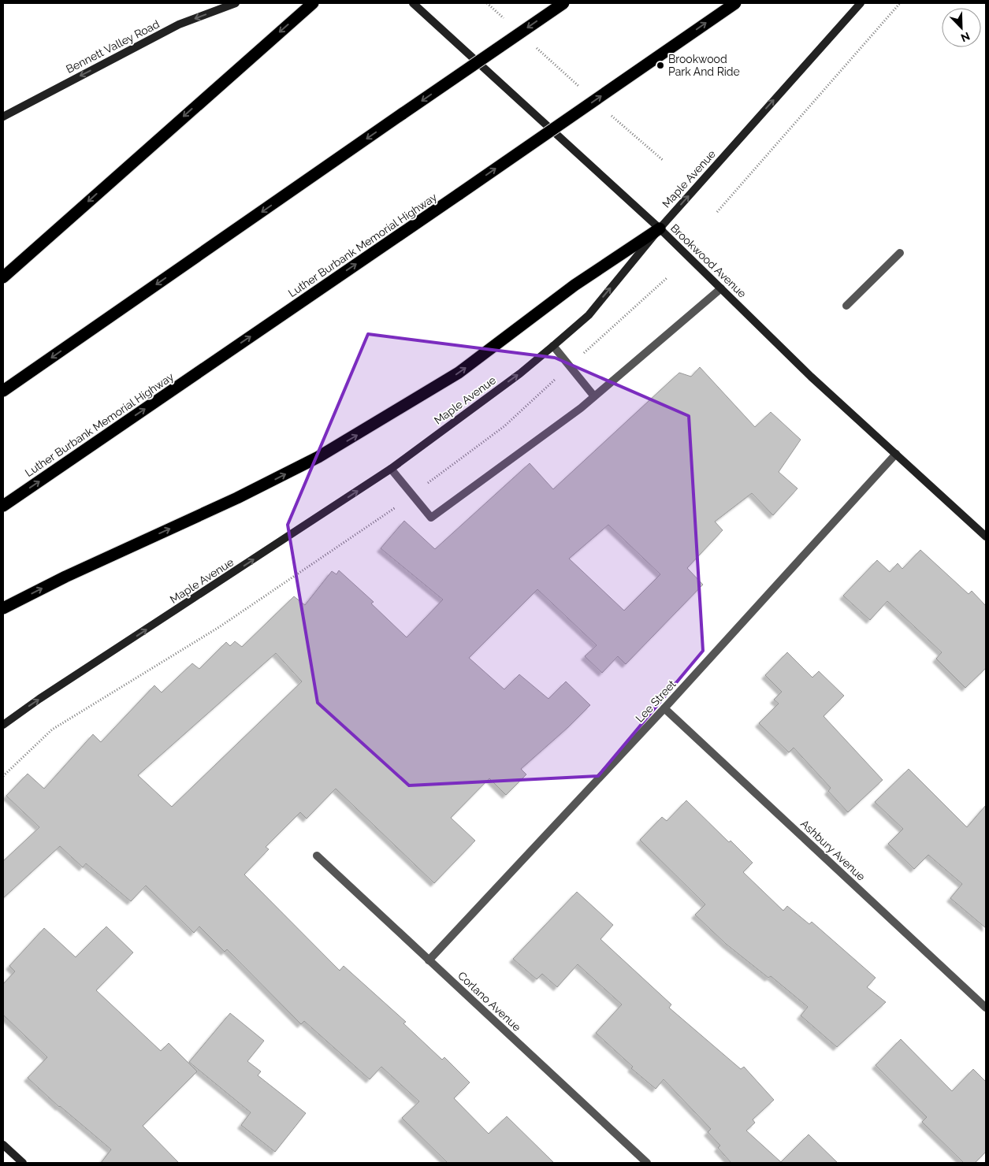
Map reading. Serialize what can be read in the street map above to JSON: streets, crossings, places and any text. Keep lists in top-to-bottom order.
{
  "streets": {
    "highway": ["Luther Burbank Memorial Highway"],
    "street": [
      "Bennett Valley Road",
      "Maple Avenue",
      "Brookwood Avenue",
      "Lee Street",
      "Ashbury Avenue",
      "Corlano Avenue"
    ]
  },
  "crossings": [
    ["Maple Avenue", "Brookwood Avenue"],
    ["Brookwood Avenue", "Lee Street"],
    ["Lee Street", "Ashbury Avenue"],
    ["Lee Street", "Corlano Avenue"]
  ],
  "one_way": ["Bennett Valley Road", "Maple Avenue"],
  "places": ["Brookwood Park And Ride"],
  "north": "bottom right"
}
